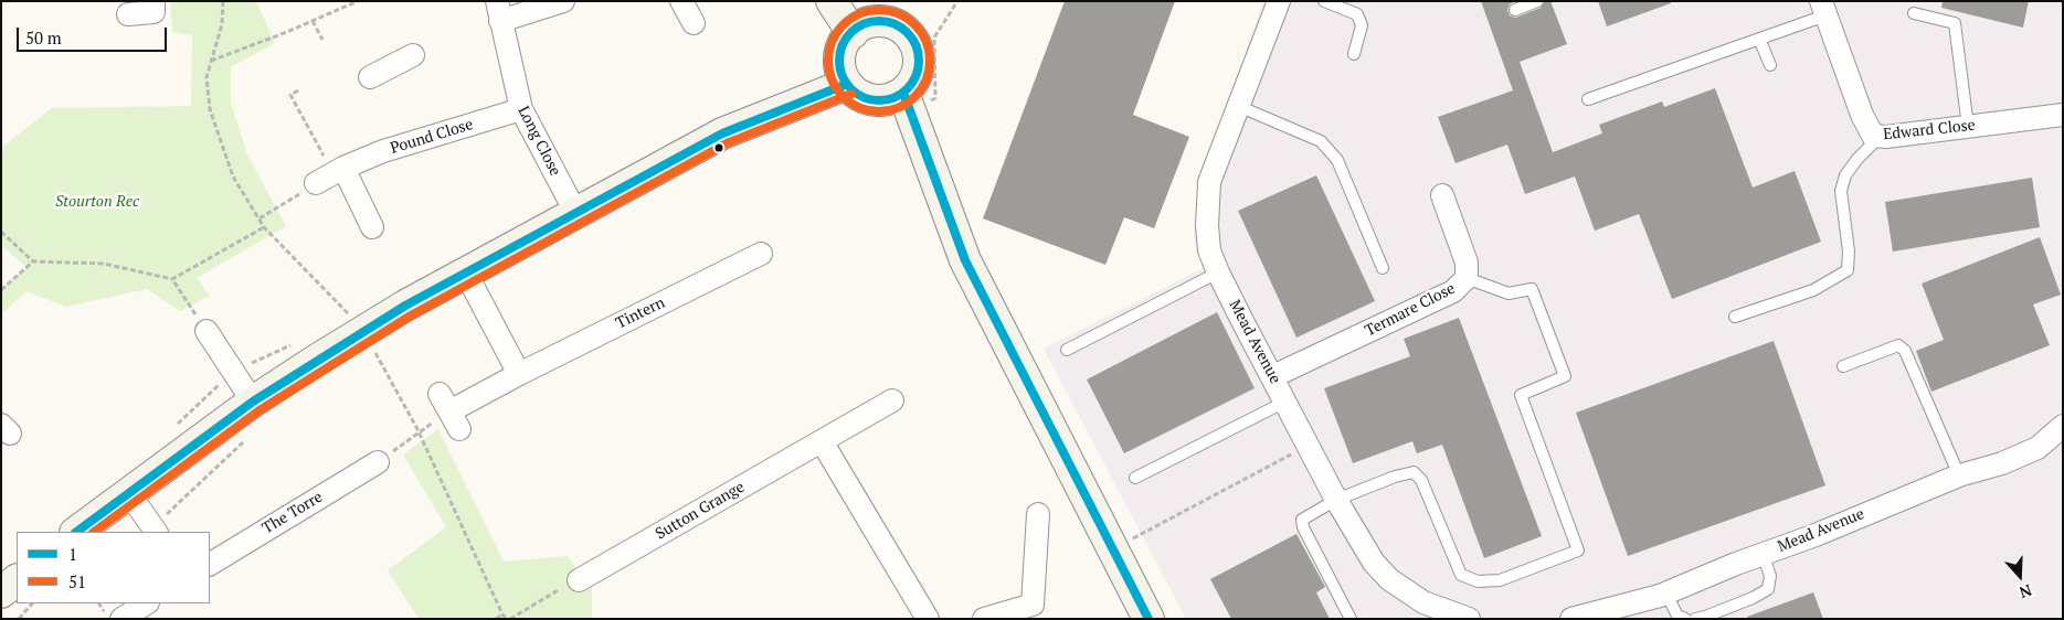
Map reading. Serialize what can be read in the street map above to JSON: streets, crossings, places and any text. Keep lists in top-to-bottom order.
{
  "streets": {
    "street": [
      "Edward Close",
      "Pound Close",
      "Long Close",
      "Termare Close",
      "Tintern",
      "Mead Avenue",
      "Sutton Grange",
      "The Torre"
    ]
  },
  "crossings": [
    ["Pound Close", "Long Close"],
    ["Termare Close", "Mead Avenue"]
  ],
  "parks": ["Stourton Rec"],
  "lines": ["transit line 51", "transit line 1"],
  "legend": ["1", "51"],
  "scale_bar": "50 m",
  "north": "bottom"
}
